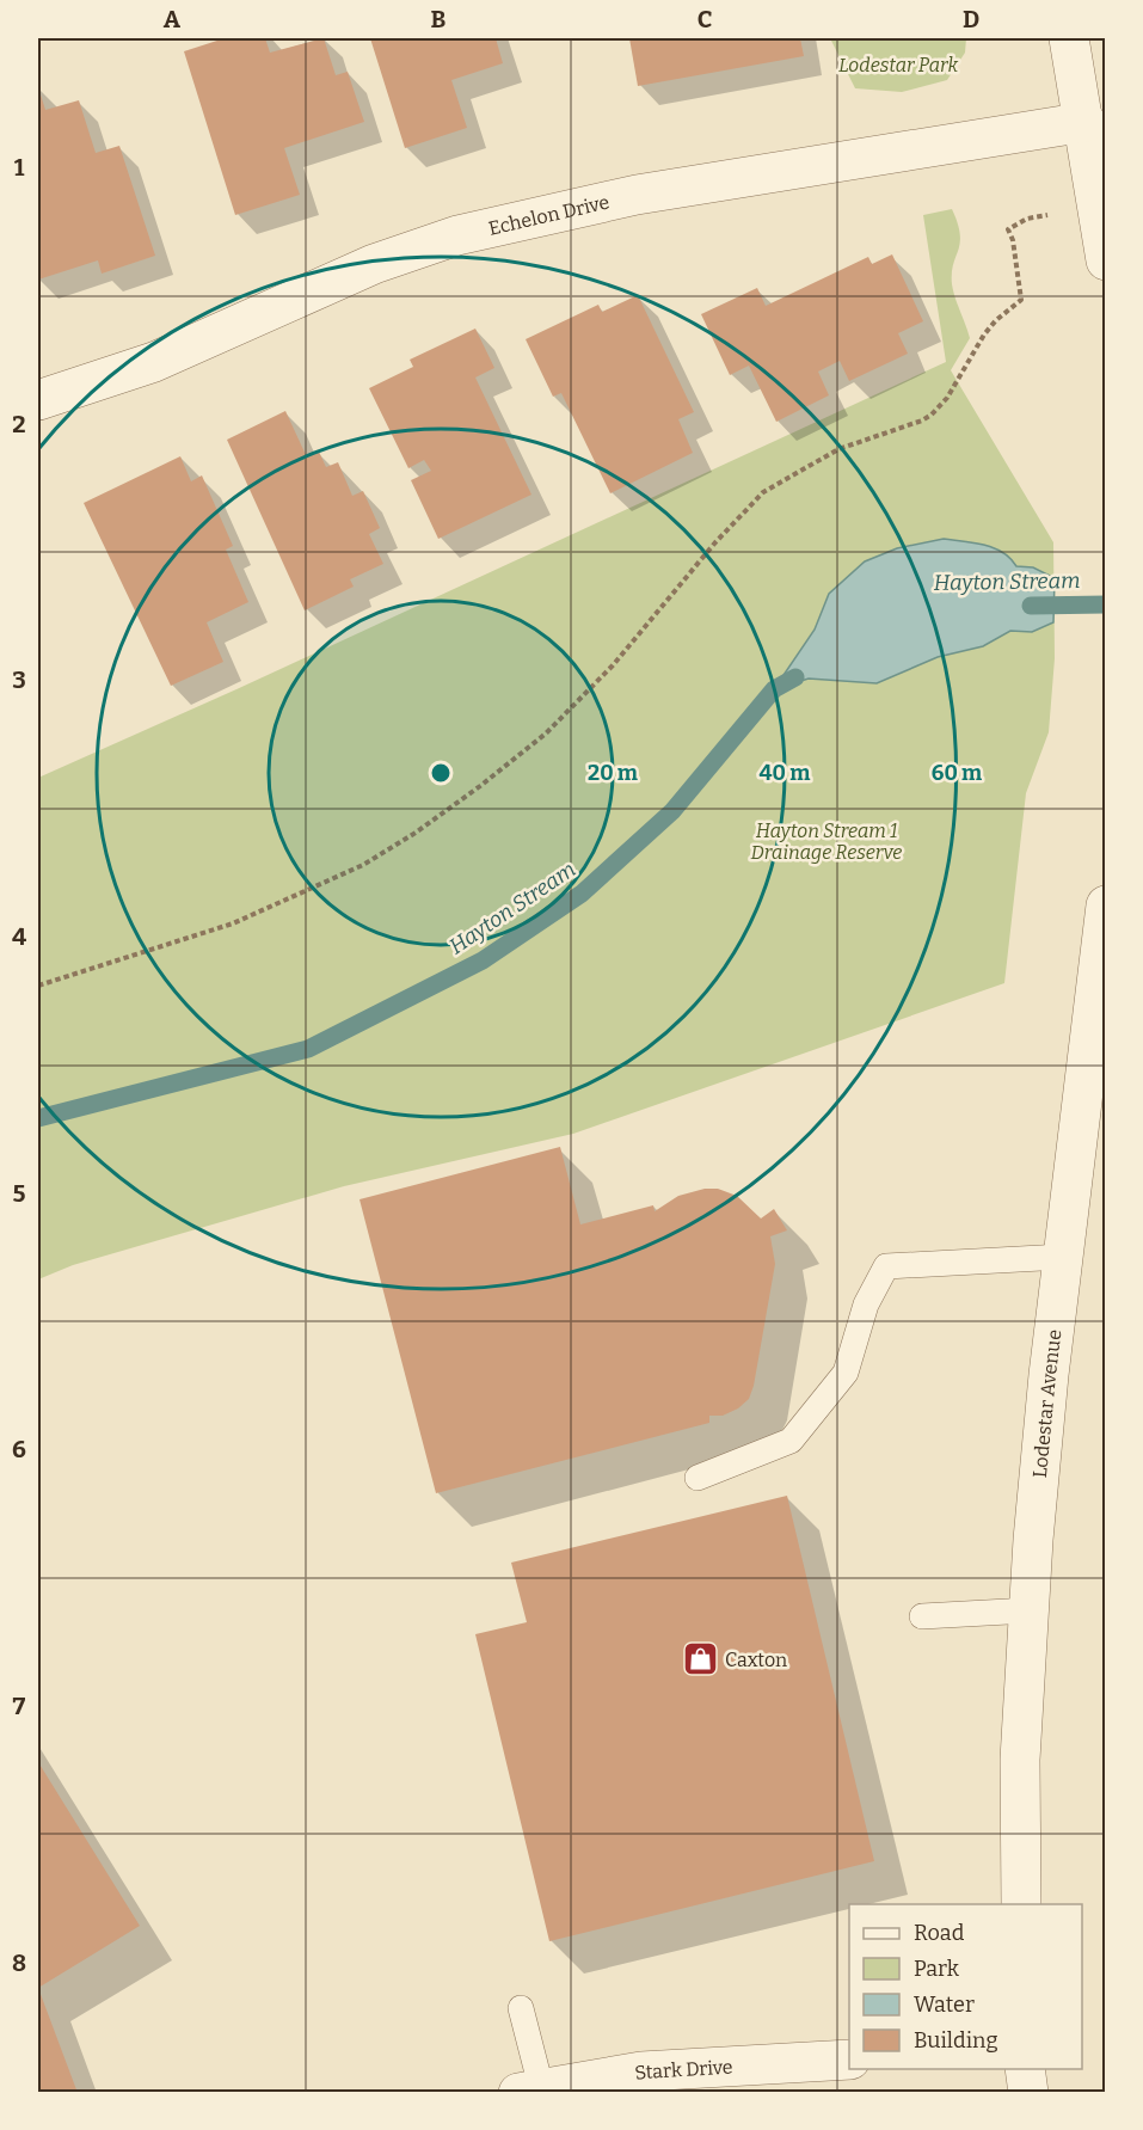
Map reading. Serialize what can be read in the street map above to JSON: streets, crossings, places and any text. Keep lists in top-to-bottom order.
{
  "streets": {
    "street": ["Echelon Drive", "Lodestar Avenue", "Stark Drive"]
  },
  "water": ["Hayton Stream"],
  "parks": ["Lodestar Park", "Hayton Stream 1 Drainage Reserve"],
  "places": {
    "shop": ["Caxton"]
  },
  "legend": [
    "Road",
    "Park",
    "Water",
    "Building"
  ],
  "grid": {
    "columns": [
      "A",
      "B",
      "C",
      "D"
    ],
    "rows": [
      "1",
      "2",
      "3",
      "4",
      "5",
      "6",
      "7",
      "8"
    ]
  },
  "rings": ["20 m", "40 m", "60 m"]
}
